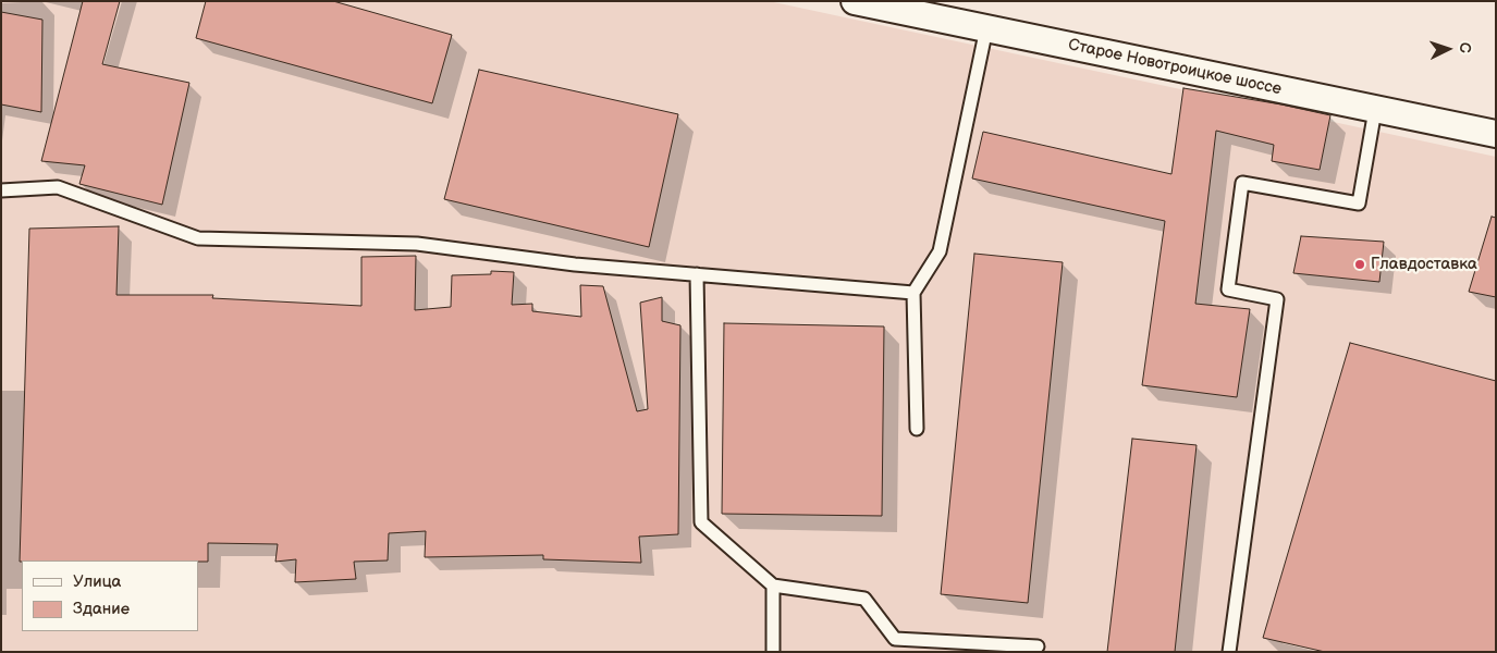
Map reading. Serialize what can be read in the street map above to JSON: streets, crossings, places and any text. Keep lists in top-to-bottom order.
{
  "streets": {
    "street": ["Старое Новотроицкое шоссе"]
  },
  "places": ["Главдоставка"],
  "legend": ["Улица", "Здание"],
  "north": "right"
}
